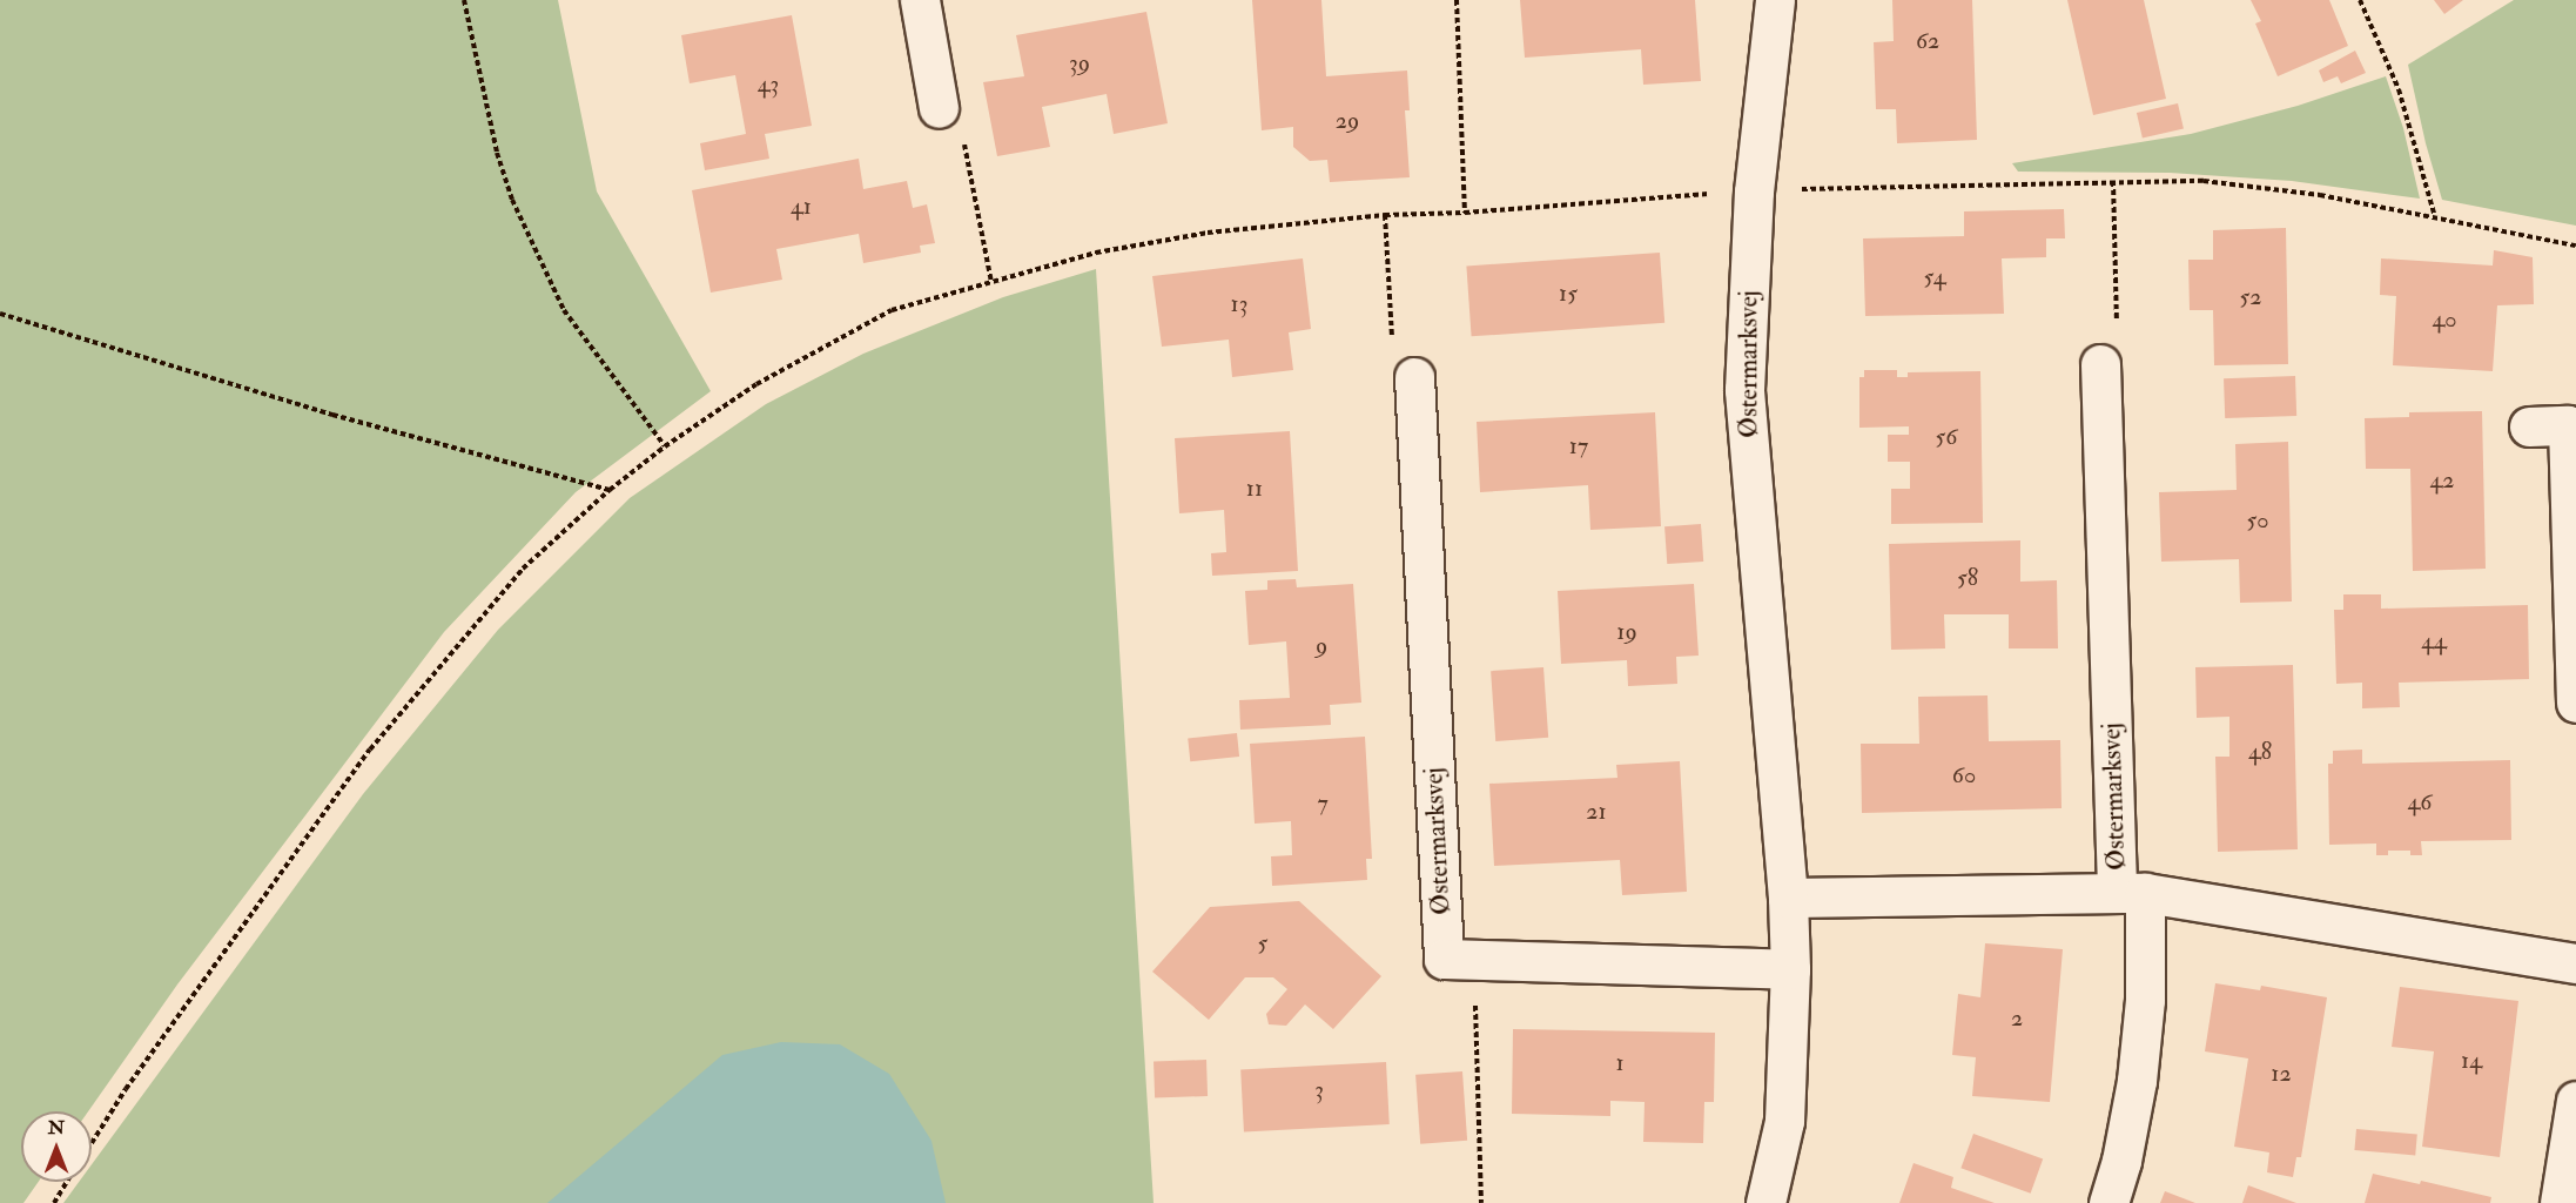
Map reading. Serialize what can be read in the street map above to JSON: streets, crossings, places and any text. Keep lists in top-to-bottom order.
{
  "streets": {
    "street": ["Østermarksvej"]
  },
  "house_numbers": [
    "62",
    "39",
    "43",
    "29",
    "41",
    "54",
    "15",
    "52",
    "13",
    "40",
    "56",
    "17",
    "42",
    "11",
    "50",
    "58",
    "19",
    "44",
    "9",
    "48",
    "60",
    "46",
    "7",
    "21",
    "5",
    "2",
    "14",
    "1",
    "12",
    "3"
  ],
  "north": "top"
}
